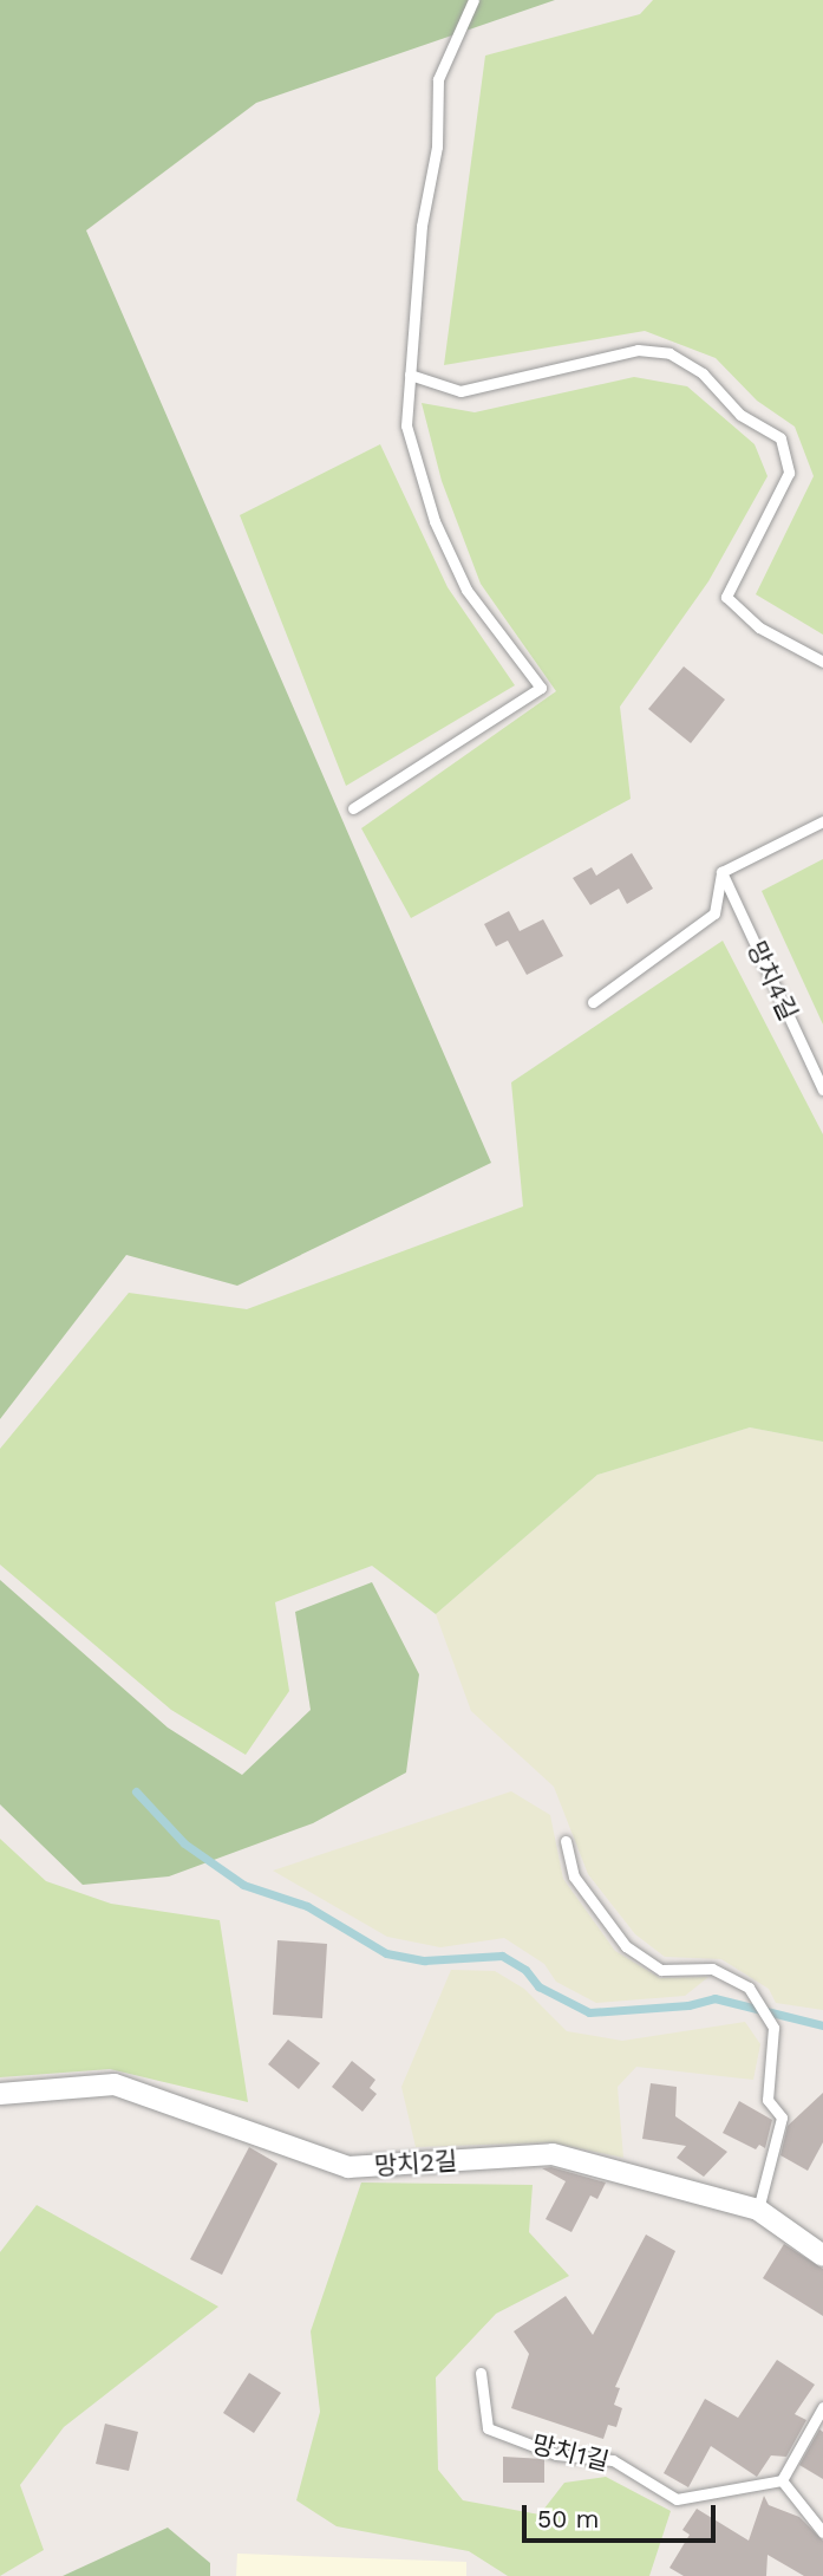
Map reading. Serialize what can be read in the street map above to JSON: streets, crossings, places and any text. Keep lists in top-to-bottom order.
{
  "streets": {
    "street": ["망치2길"],
    "lane": ["망치4길", "망치1길"]
  },
  "scale_bar": "50 m"
}
